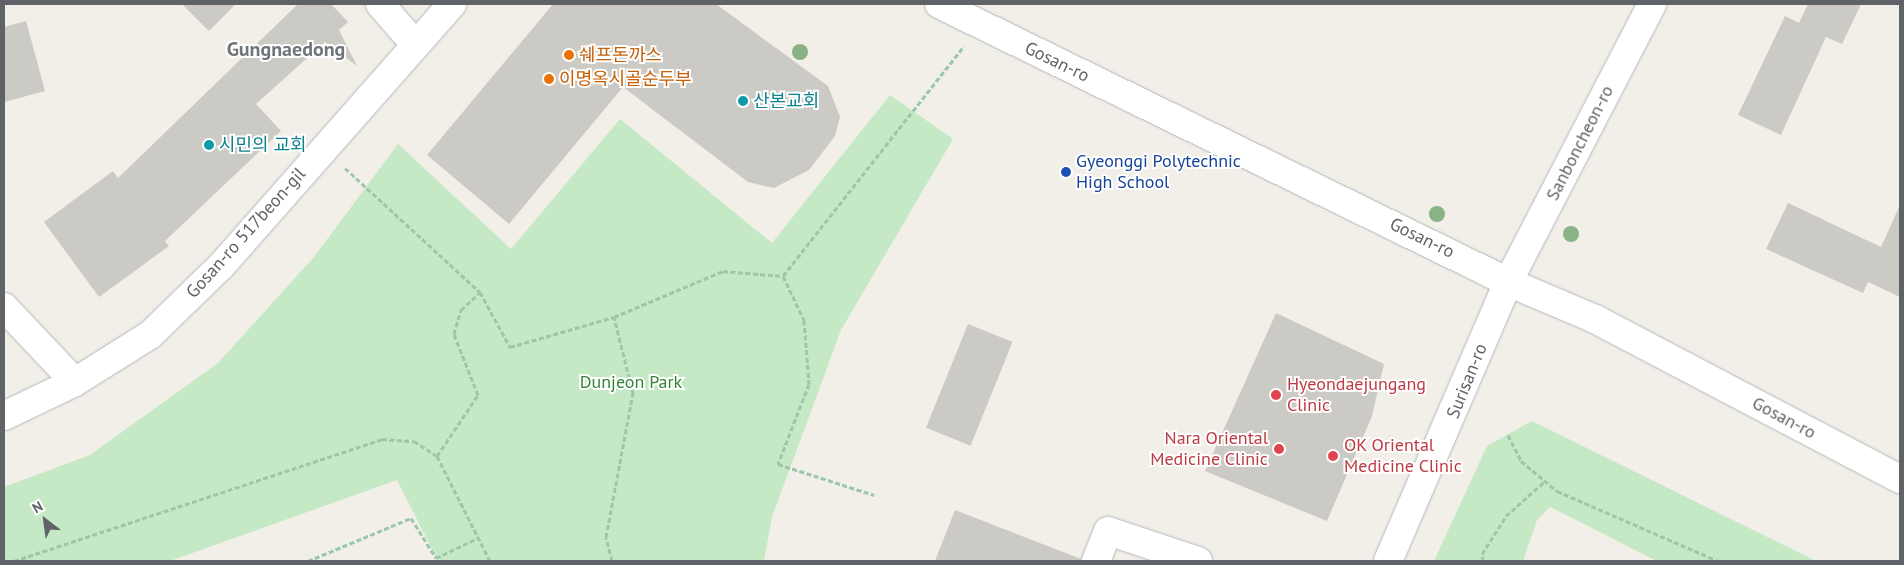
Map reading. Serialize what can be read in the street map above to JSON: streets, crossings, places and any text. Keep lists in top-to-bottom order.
{
  "streets": {
    "street": [
      "Gosan-ro",
      "Sanboncheon-ro",
      "Gosan-ro 517beon-gil",
      "Surisan-ro"
    ]
  },
  "crossings": [
    ["Gosan-ro", "Sanboncheon-ro"],
    ["Gosan-ro", "Surisan-ro"],
    ["Sanboncheon-ro", "Surisan-ro"]
  ],
  "districts": ["Gungnaedong"],
  "parks": ["Dunjeon Park"],
  "places": [
    "쉐프돈까스",
    "이명옥시골순두부",
    "산본교회",
    "시민의 교회",
    "Gyeonggi Polytechnic High School",
    "Hyeondaejungang Clinic",
    "Nara Oriental Medicine Clinic",
    "OK Oriental Medicine Clinic"
  ],
  "north": "top left"
}
